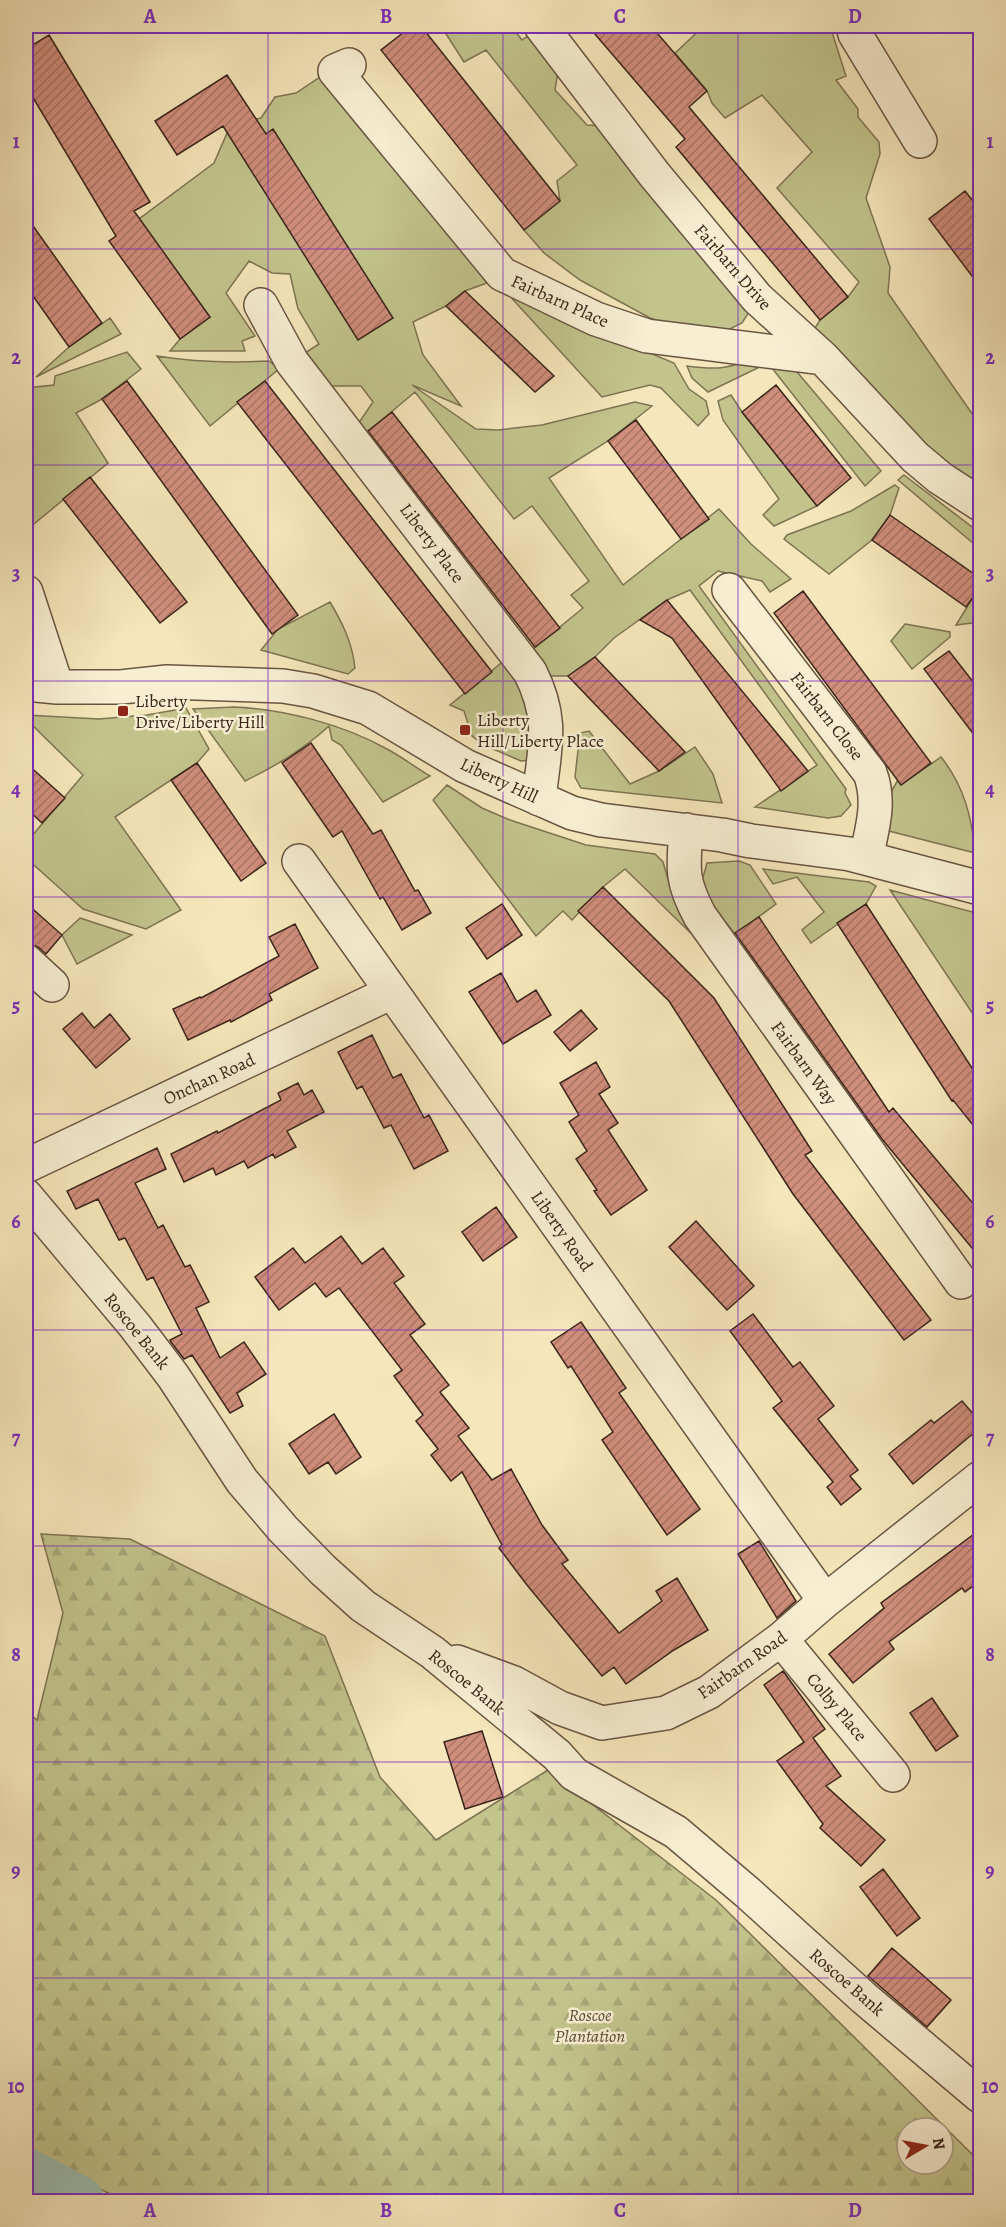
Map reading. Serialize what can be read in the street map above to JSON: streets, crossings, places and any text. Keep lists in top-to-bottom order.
{
  "streets": {
    "street": [
      "Fairbarn Drive",
      "Fairbarn Place",
      "Liberty Place",
      "Fairbarn Close",
      "Liberty Hill",
      "Fairbarn Way",
      "Onchan Road",
      "Liberty Road",
      "Roscoe Bank",
      "Fairbarn Road",
      "Colby Place"
    ]
  },
  "crossings": [
    ["Fairbarn Drive", "Fairbarn Place"],
    ["Liberty Place", "Liberty Hill"],
    ["Fairbarn Close", "Liberty Hill"],
    ["Liberty Hill", "Fairbarn Way"],
    ["Onchan Road", "Liberty Road"],
    ["Liberty Road", "Fairbarn Road"],
    ["Roscoe Bank", "Fairbarn Road"],
    ["Fairbarn Road", "Colby Place"]
  ],
  "parks": ["Roscoe Plantation"],
  "places": {
    "transit": ["Liberty Drive/Liberty Hill", "Liberty Hill/Liberty Place"]
  },
  "north": "right",
  "grid": {
    "columns": [
      "A",
      "B",
      "C",
      "D"
    ],
    "rows": [
      "1",
      "2",
      "3",
      "4",
      "5",
      "6",
      "7",
      "8",
      "9",
      "10"
    ]
  }
}
